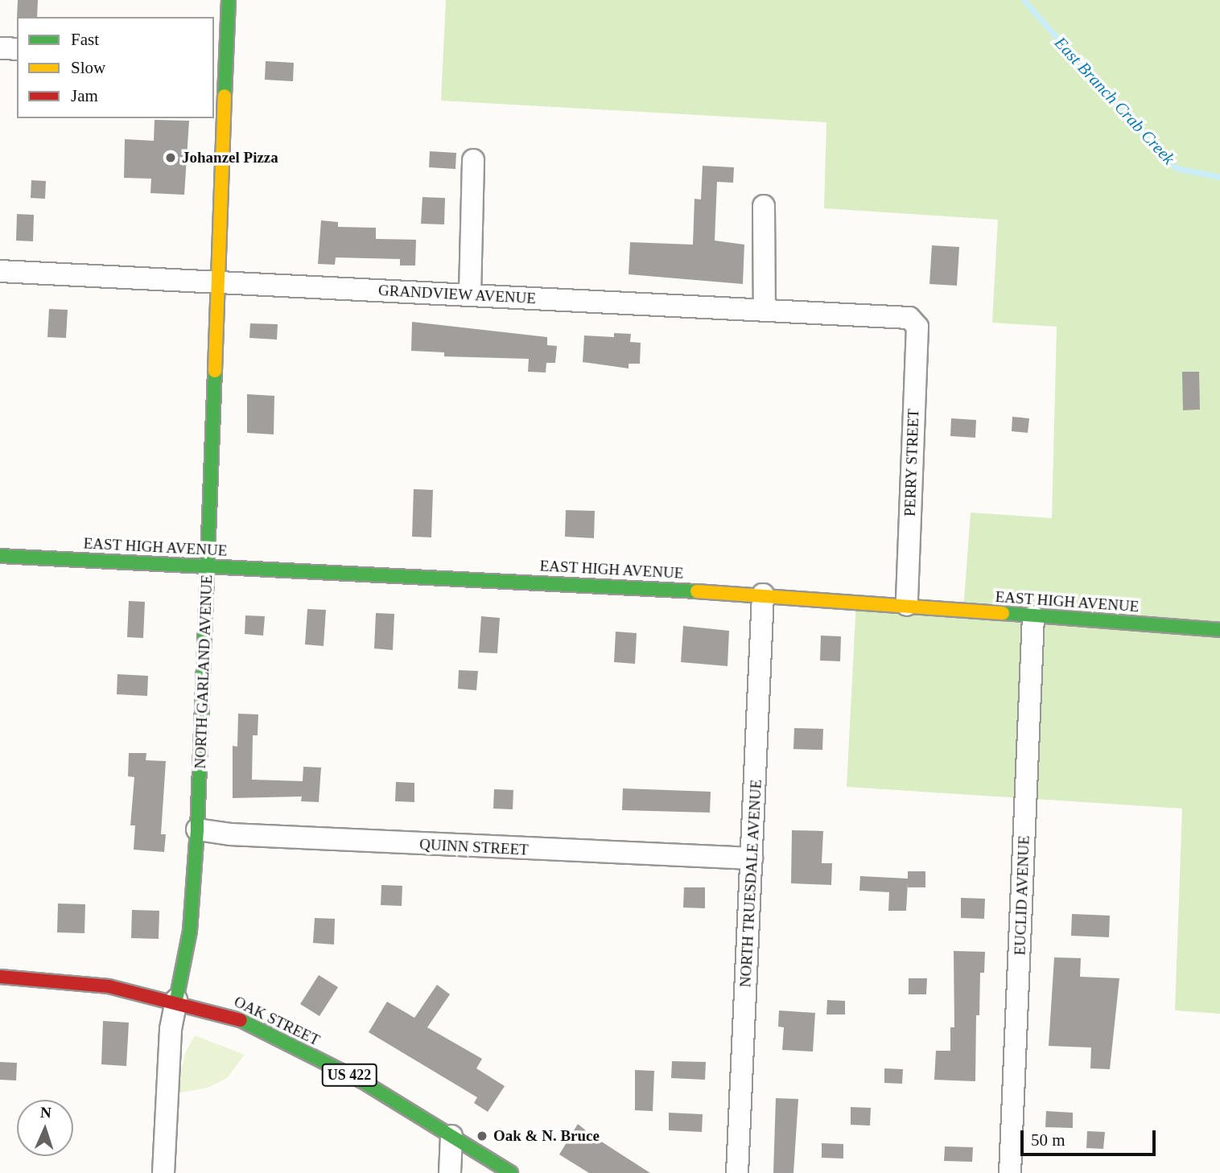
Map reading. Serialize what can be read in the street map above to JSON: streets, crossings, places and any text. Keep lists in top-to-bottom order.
{
  "streets": {
    "main road": [
      "EAST HIGH AVENUE",
      "NORTH GARLAND AVENUE",
      "OAK STREET",
      "US 422"
    ],
    "street": [
      "GRANDVIEW AVENUE",
      "PERRY STREET",
      "QUINN STREET",
      "NORTH TRUESDALE AVENUE",
      "EUCLID AVENUE"
    ]
  },
  "crossings": [
    ["GRANDVIEW AVENUE", "PERRY STREET"],
    ["GRANDVIEW AVENUE", "NORTH GARLAND AVENUE"],
    ["PERRY STREET", "EAST HIGH AVENUE"],
    ["EAST HIGH AVENUE", "NORTH GARLAND AVENUE"],
    ["EAST HIGH AVENUE", "NORTH TRUESDALE AVENUE"],
    ["EAST HIGH AVENUE", "EUCLID AVENUE"],
    ["NORTH GARLAND AVENUE", "QUINN STREET"],
    ["NORTH GARLAND AVENUE", "OAK STREET"],
    ["QUINN STREET", "NORTH TRUESDALE AVENUE"]
  ],
  "water": ["East Branch Crab Creek"],
  "places": ["Johanzel Pizza", "Oak & N. Bruce"],
  "legend": ["Fast", "Slow", "Jam"],
  "scale_bar": "50 m",
  "north": "top"
}
